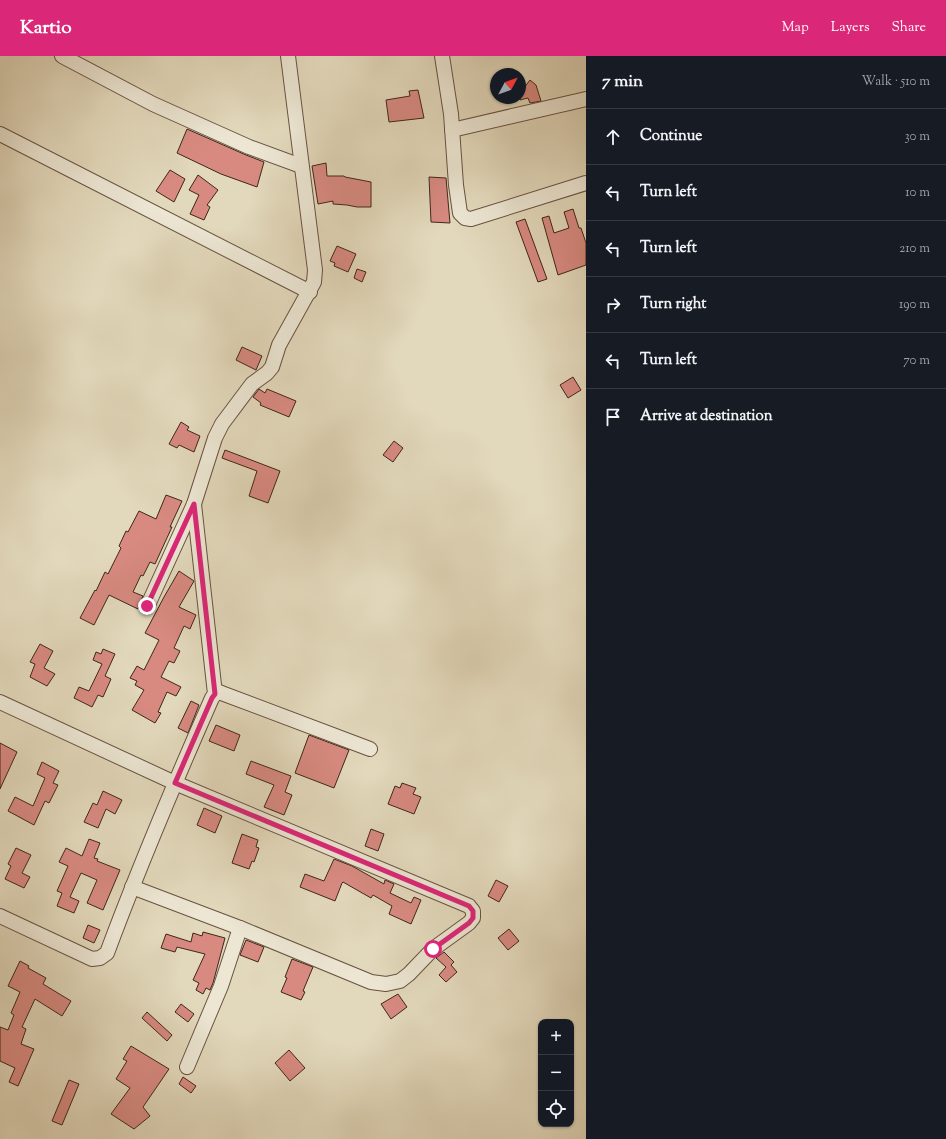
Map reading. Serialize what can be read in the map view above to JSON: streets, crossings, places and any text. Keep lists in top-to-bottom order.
{
  "north": "top right",
  "page": {
    "header": "Kartio",
    "nav": ["Map", "Layers", "Share"],
    "heading": ["7 min", "Walk · 510 m"],
    "list": [
      ["Continue", "30 m"],
      ["Turn left", "10 m"],
      ["Turn left", "210 m"],
      ["Turn right", "190 m"],
      ["Turn left", "70 m"],
      "Arrive at destination"
    ],
    "map_buttons": ["+", "−"]
  }
}
